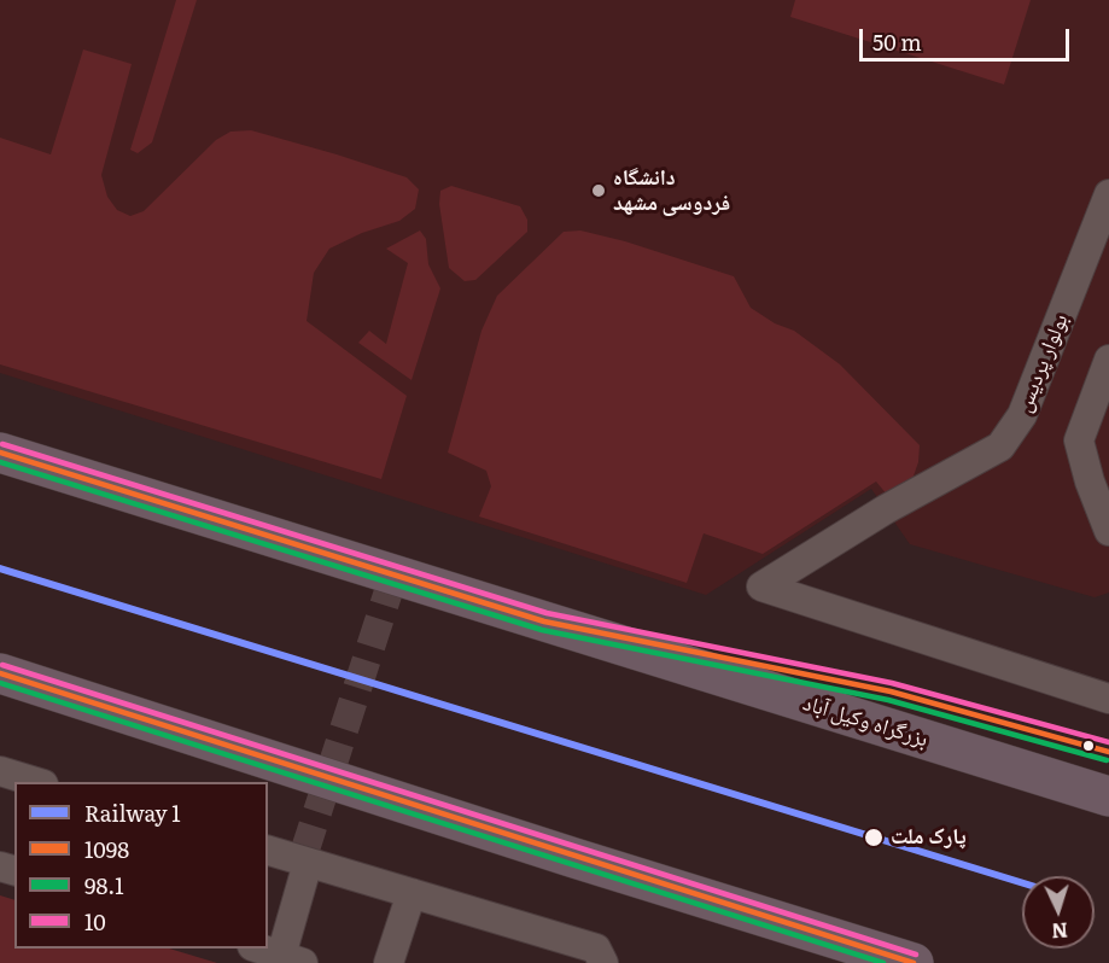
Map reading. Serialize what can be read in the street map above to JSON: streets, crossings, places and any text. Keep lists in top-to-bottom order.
{
  "streets": {
    "highway": ["بزرگراه وکیل آباد"],
    "street": ["بولوار پردیس"]
  },
  "places": ["دانشگاه فردوسی مشهد", "پارک ملت"],
  "lines": [
    "transit line 10",
    "transit line 1098",
    "transit line 98.1",
    "rail line 1"
  ],
  "legend": [
    "Railway 1",
    "1098",
    "98.1",
    "10"
  ],
  "scale_bar": "50 m",
  "north": "bottom"
}
